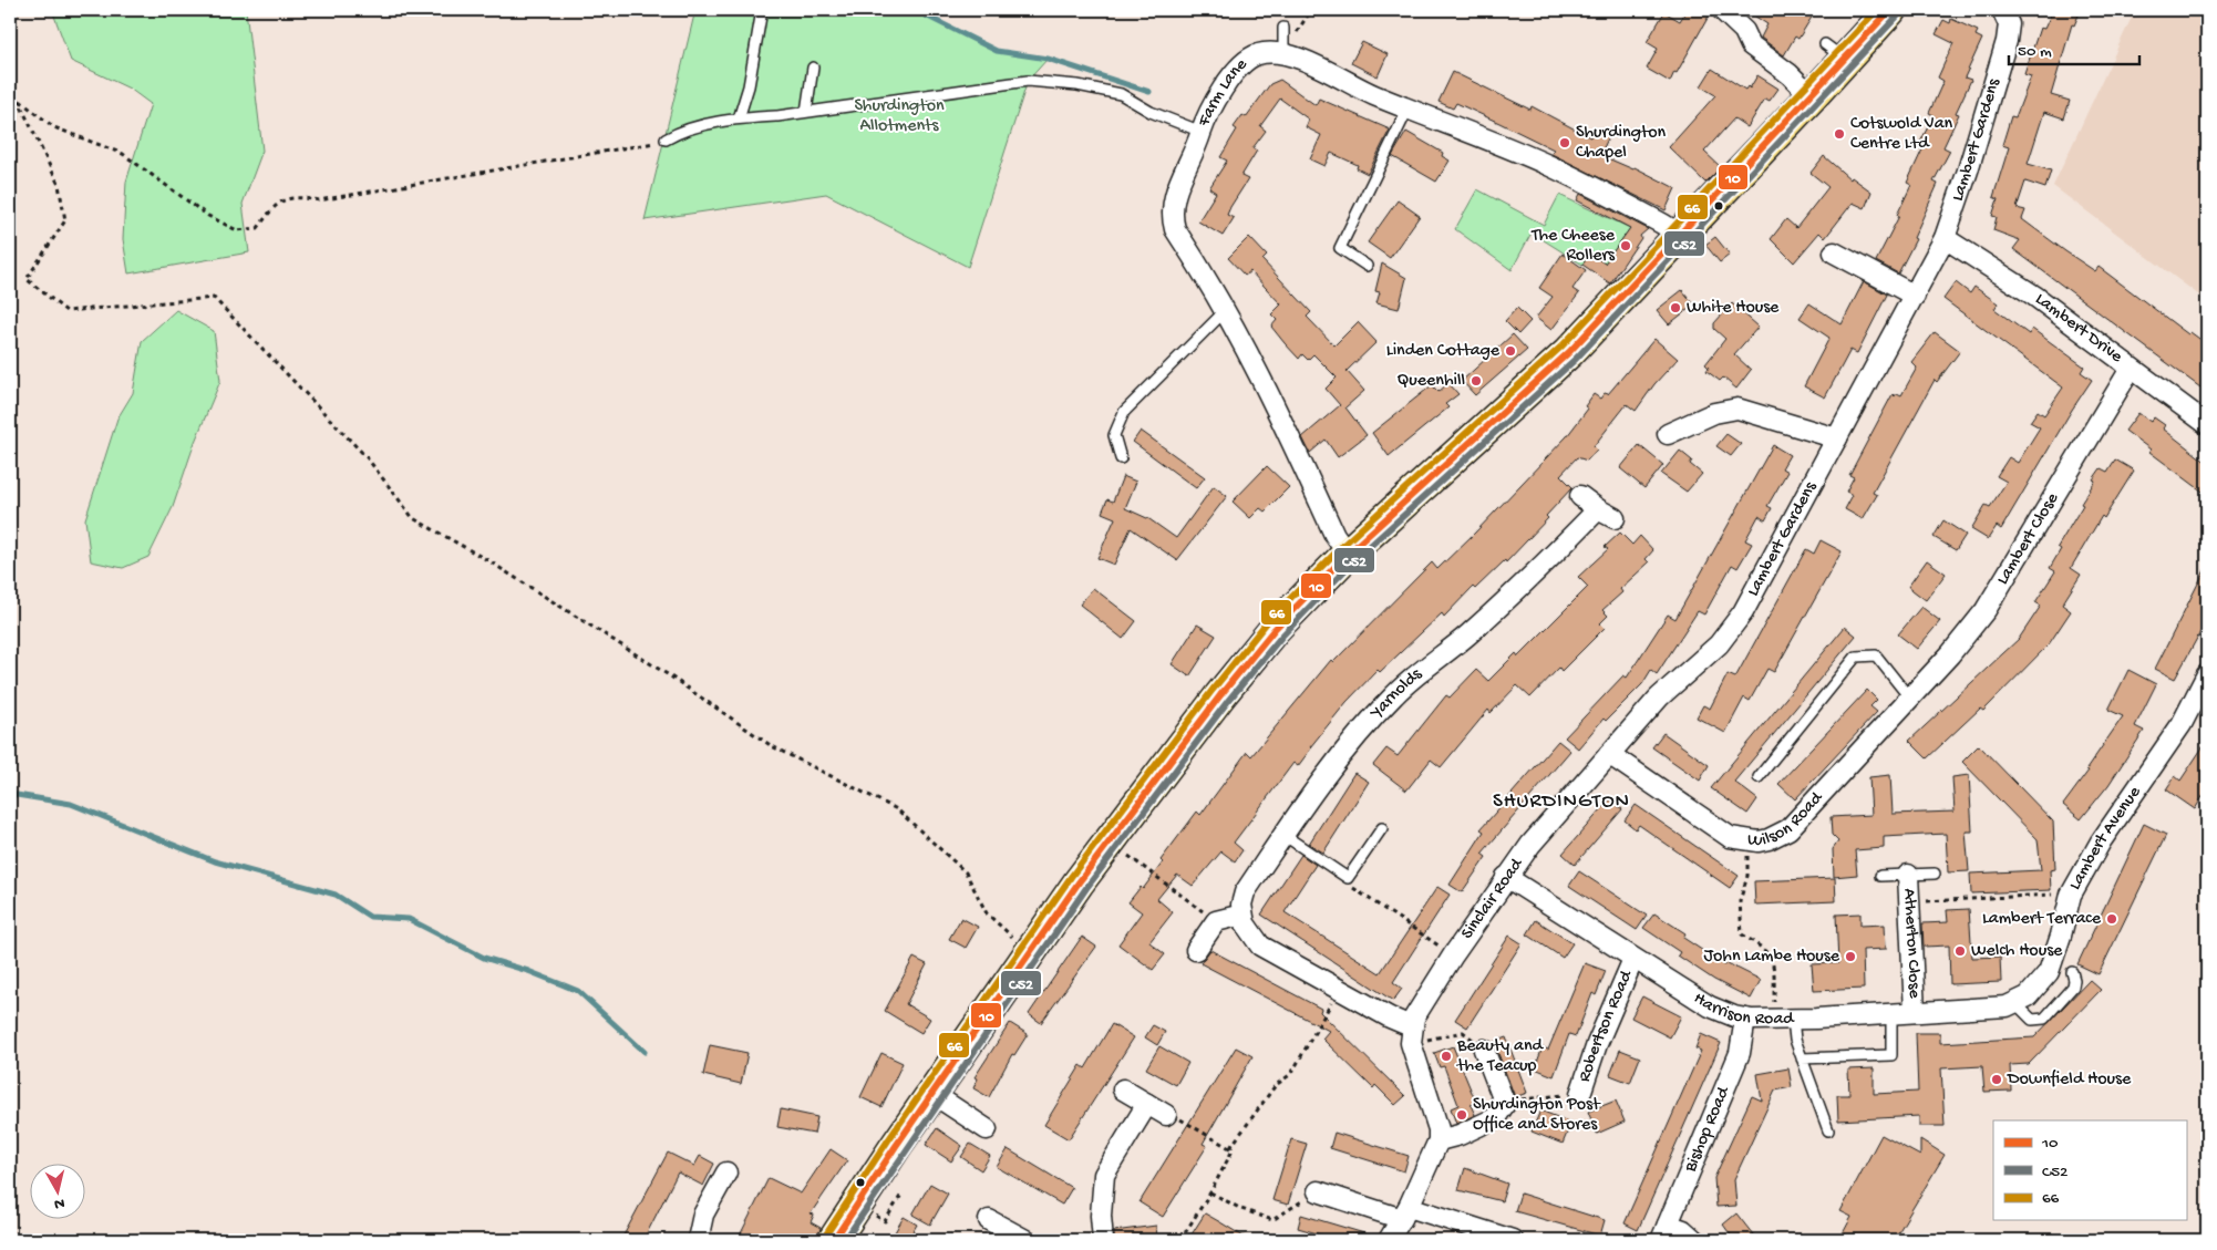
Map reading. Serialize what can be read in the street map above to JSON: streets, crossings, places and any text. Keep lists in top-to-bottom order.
{
  "streets": {
    "street": [
      "Farm Lane",
      "Lambert Gardens",
      "Lambert Drive",
      "Lambert Close",
      "Yarnolds",
      "Wilson Road",
      "Lambert Avenue",
      "Sinclair Road",
      "Atherton Close",
      "Harrison Road",
      "Robertson Road",
      "Bishop Road"
    ]
  },
  "crossings": [
    ["Lambert Gardens", "Lambert Drive"],
    ["Lambert Gardens", "Wilson Road"],
    ["Lambert Gardens", "Sinclair Road"],
    ["Lambert Drive", "Lambert Close"],
    ["Lambert Close", "Wilson Road"],
    ["Wilson Road", "Sinclair Road"],
    ["Lambert Avenue", "Harrison Road"],
    ["Sinclair Road", "Harrison Road"],
    ["Atherton Close", "Harrison Road"],
    ["Harrison Road", "Robertson Road"],
    ["Harrison Road", "Bishop Road"]
  ],
  "districts": ["SHURDINGTON"],
  "parks": ["Shurdington Allotments"],
  "places": [
    "Cotswold Van Centre Ltd",
    "Shurdington Chapel",
    "The Cheese Rollers",
    "White House",
    "Linden Cottage",
    "Queenhill",
    "Lambert Terrace",
    "Welch House",
    "John Lambe House",
    "Beauty and the Teacup",
    "Downfield House",
    "Shurdington Post Office and Stores"
  ],
  "lines": ["transit line 10", "transit line 66", "transit line C52"],
  "legend": ["10", "C52", "66"],
  "scale_bar": "50 m",
  "north": "bottom"
}
